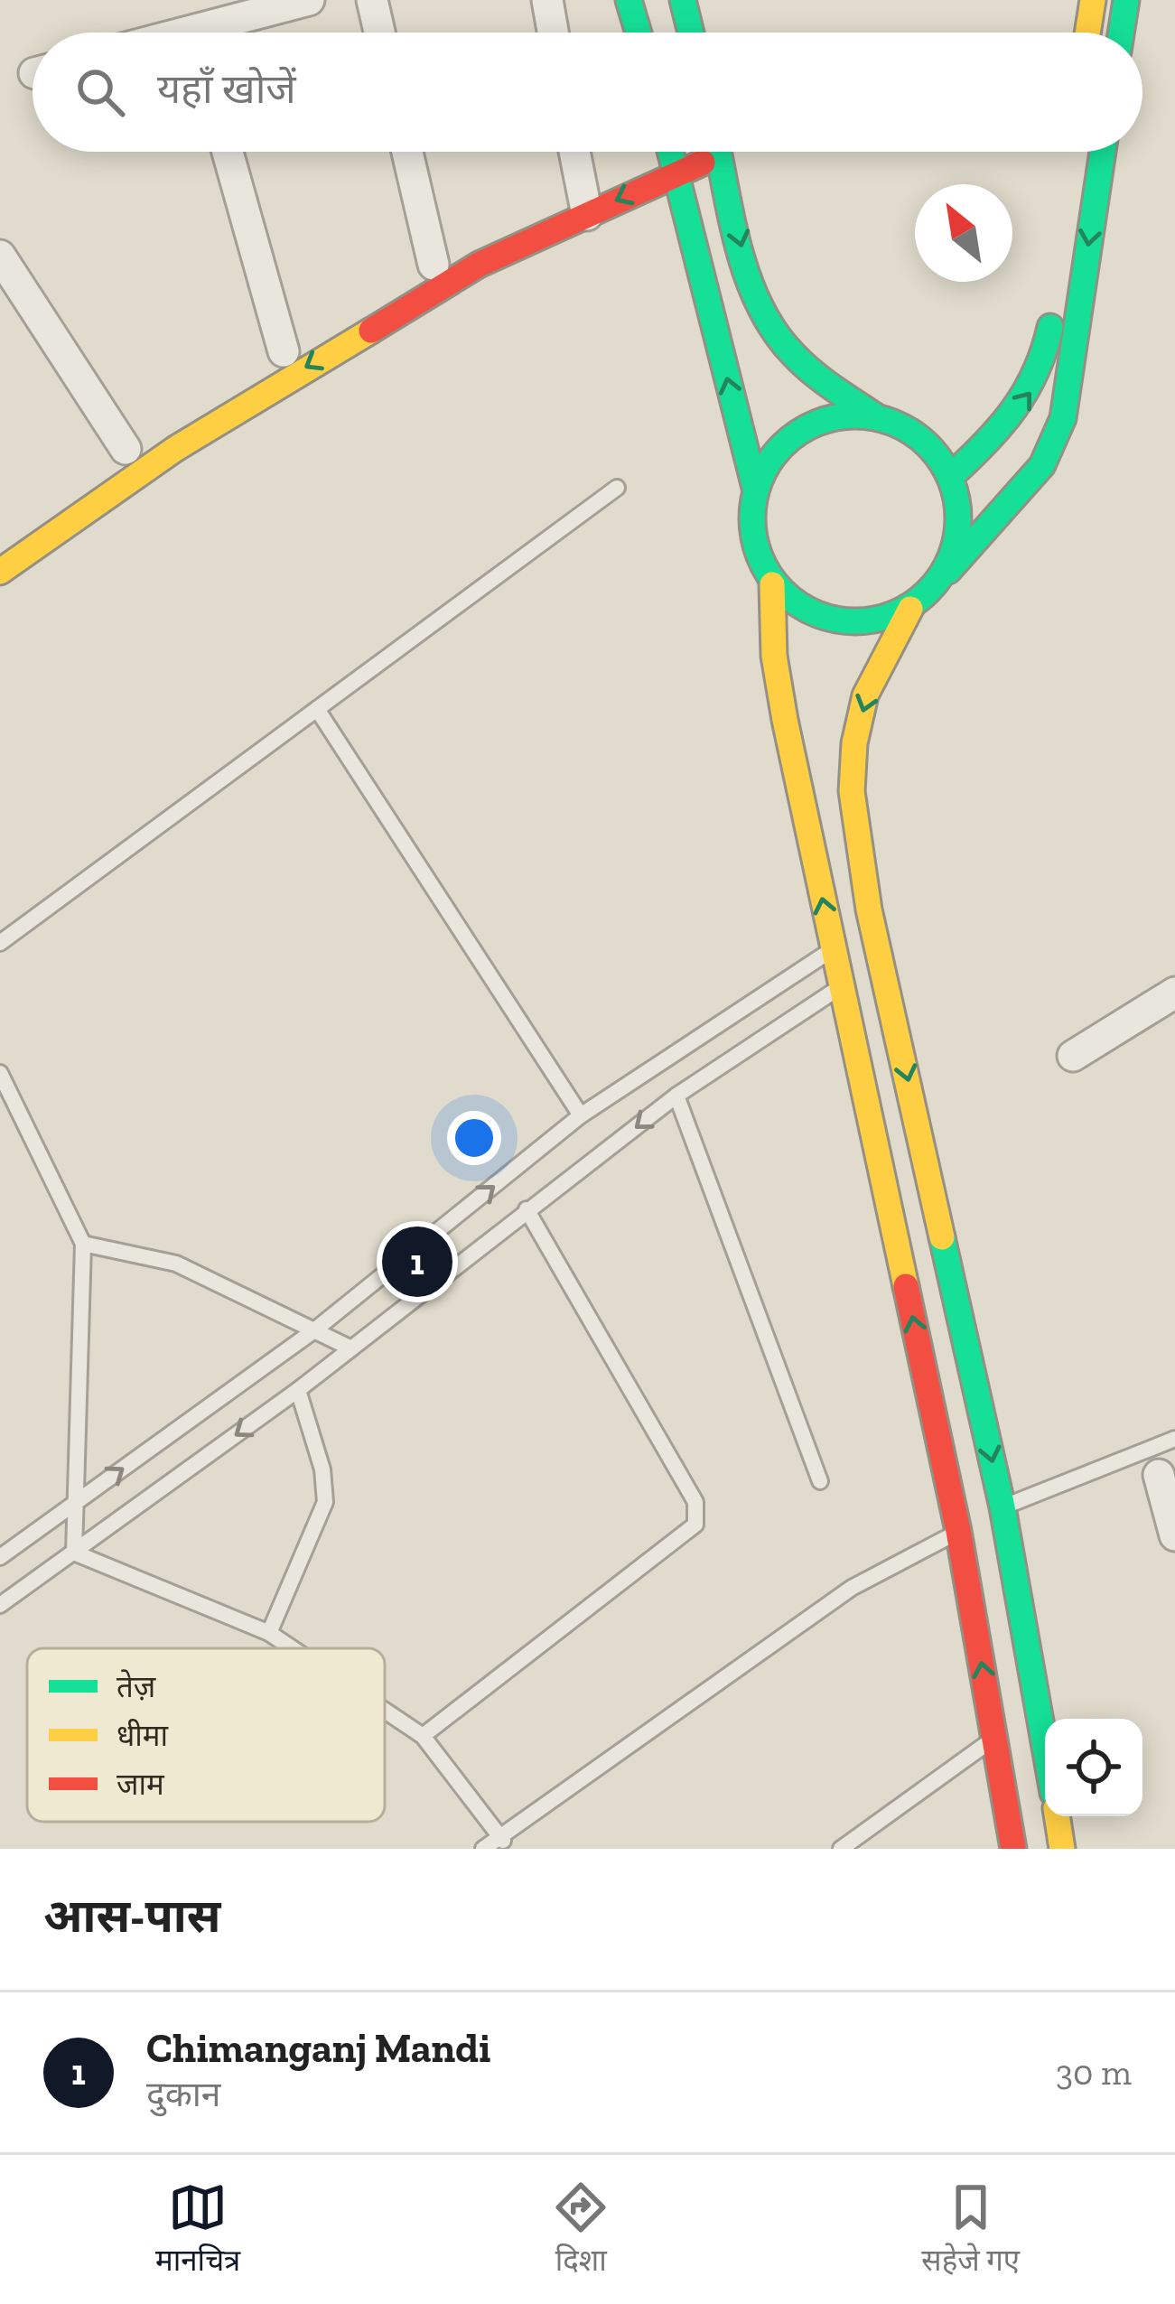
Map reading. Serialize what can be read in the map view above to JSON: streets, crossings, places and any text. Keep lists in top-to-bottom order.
{
  "legend": ["तेज़", "धीमा", "जाम"],
  "north": "top left",
  "page": {
    "search": "यहाँ खोजें",
    "pins": "1",
    "heading": "आस-पास",
    "list": [
      {
        "mark": "1",
        "name": "Chimanganj Mandi",
        "note": "दुकान",
        "value": "30 m"
      }
    ],
    "nav": ["मानचित्र", "दिशा", "सहेजे गए"]
  }
}
